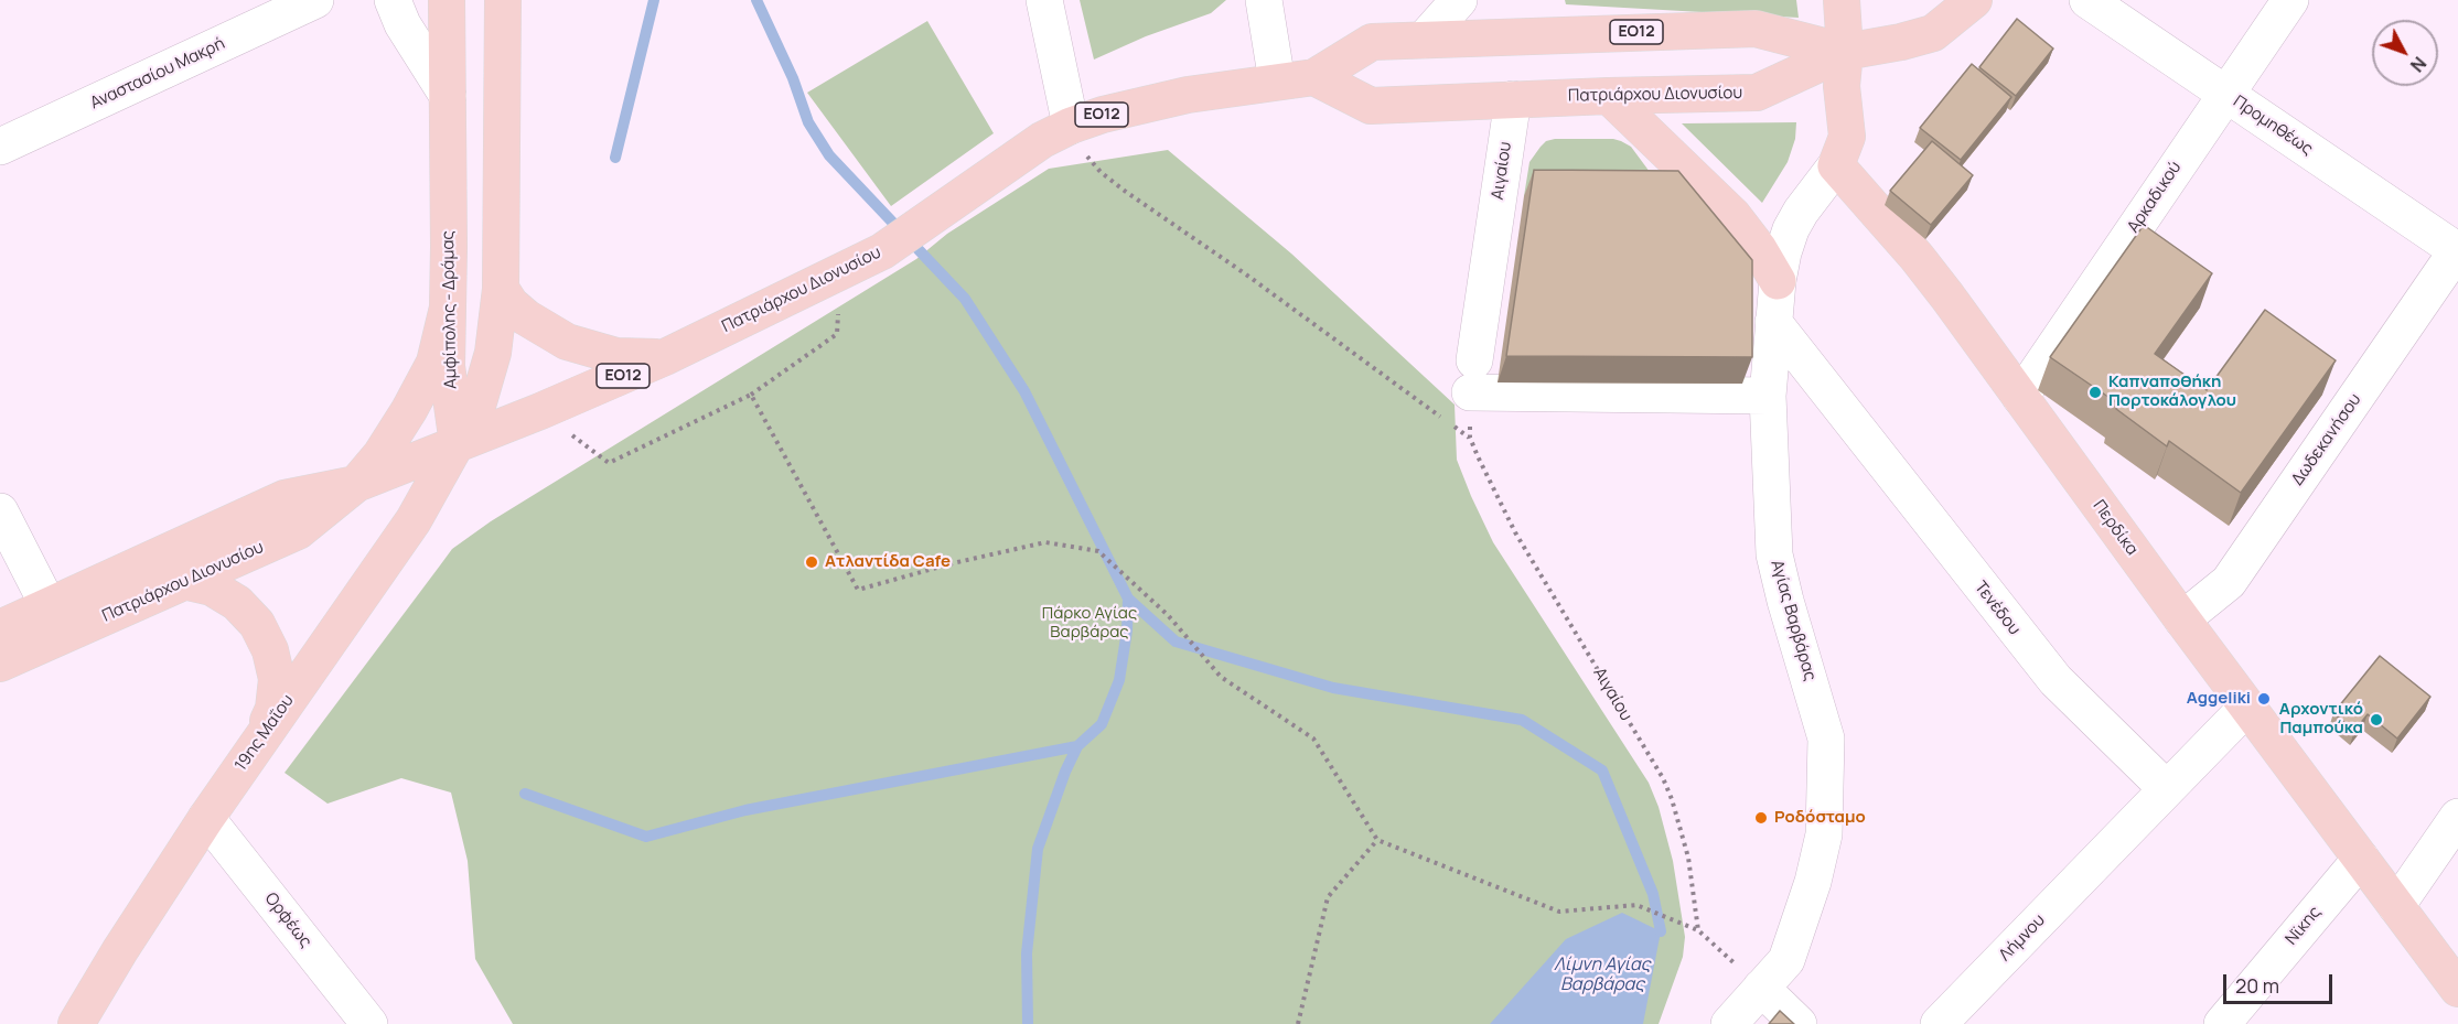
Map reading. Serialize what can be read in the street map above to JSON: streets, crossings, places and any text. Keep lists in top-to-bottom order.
{
  "streets": {
    "main road": [
      "ΕΟ12",
      "Πατριάρχου Διονυσίου",
      "Αμφίπολης - Δράμας",
      "Περδίκα",
      "19ης Μαΐου"
    ],
    "street": [
      "Αναστασίου Μακρή",
      "Προμηθέως",
      "Αιγαίου",
      "Αρκαδικού",
      "Δωδεκανήσου",
      "Τενέδου",
      "Αγίας Βαρβάρας",
      "Ορφέως",
      "Νϊκης",
      "Λήμνου"
    ]
  },
  "crossings": [
    ["ΕΟ12", "Πατριάρχου Διονυσίου"],
    ["Πατριάρχου Διονυσίου", "Αιγαίου"],
    ["Πατριάρχου Διονυσίου", "Αμφίπολης - Δράμας"],
    ["Πατριάρχου Διονυσίου", "19ης Μαΐου"],
    ["Προμηθέως", "Αρκαδικού"],
    ["Προμηθέως", "Δωδεκανήσου"],
    ["Αρκαδικού", "Περδίκα"],
    ["Αμφίπολης - Δράμας", "19ης Μαΐου"],
    ["Δωδεκανήσου", "Περδίκα"],
    ["Περδίκα", "Αγίας Βαρβάρας"],
    ["Περδίκα", "Νϊκης"],
    ["Τενέδου", "Αγίας Βαρβάρας"],
    ["Τενέδου", "Λήμνου"],
    ["19ης Μαΐου", "Ορφέως"]
  ],
  "water": ["Λίμνη Αγίας Βαρβάρας"],
  "parks": ["Πάρκο Αγίας Βαρβάρας"],
  "places": [
    "Καπναποθήκη Πορτοκάλογλου",
    "Ατλαντίδα Cafe",
    "Aggeliki",
    "Αρχοντικό Παμπούκα",
    "Ροδόσταμο"
  ],
  "scale_bar": "20 m",
  "north": "bottom right"
}
